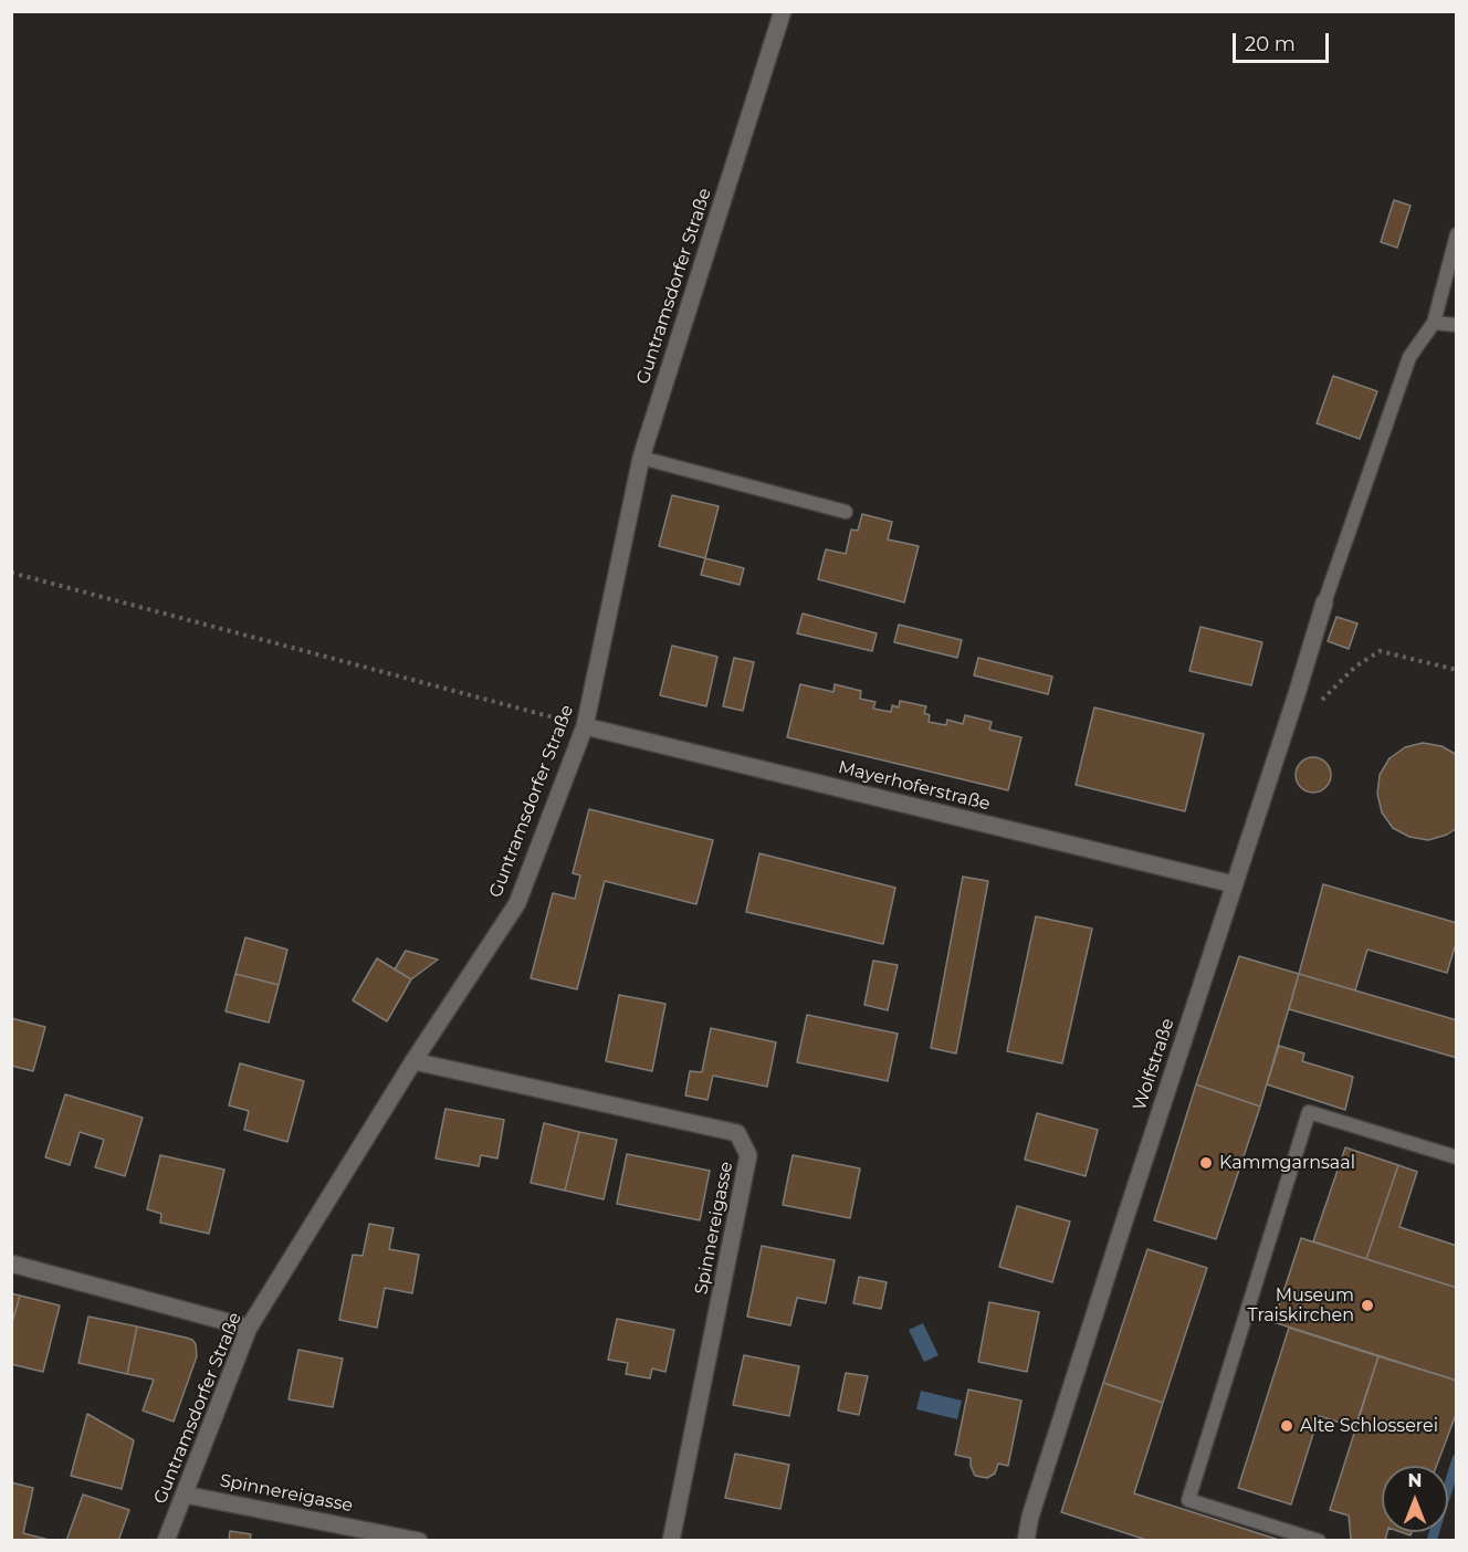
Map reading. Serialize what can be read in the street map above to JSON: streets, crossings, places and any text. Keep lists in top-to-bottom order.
{
  "streets": {
    "street": [
      "Guntramsdorfer Straße",
      "Mayerhoferstraße",
      "Wolfstraße",
      "Spinnereigasse"
    ]
  },
  "crossings": [
    ["Guntramsdorfer Straße", "Mayerhoferstraße"],
    ["Guntramsdorfer Straße", "Spinnereigasse"],
    ["Mayerhoferstraße", "Wolfstraße"]
  ],
  "places": ["Kammgarnsaal", "Museum Traiskirchen", "Alte Schlosserei"],
  "scale_bar": "20 m",
  "north": "top"
}
